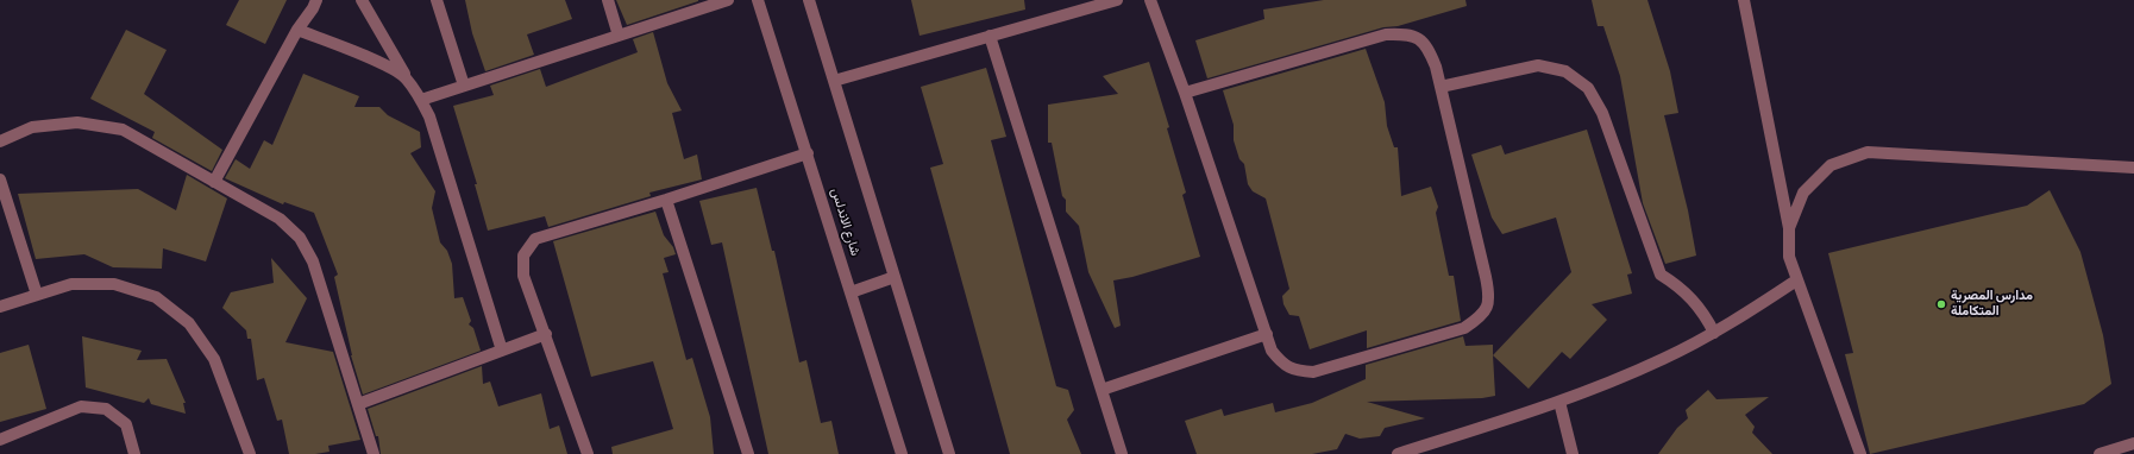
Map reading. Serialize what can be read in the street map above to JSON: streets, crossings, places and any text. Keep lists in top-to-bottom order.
{
  "streets": {
    "street": ["شارع الاندلس"]
  },
  "places": ["مدارس المصرية المتكاملة"]
}
